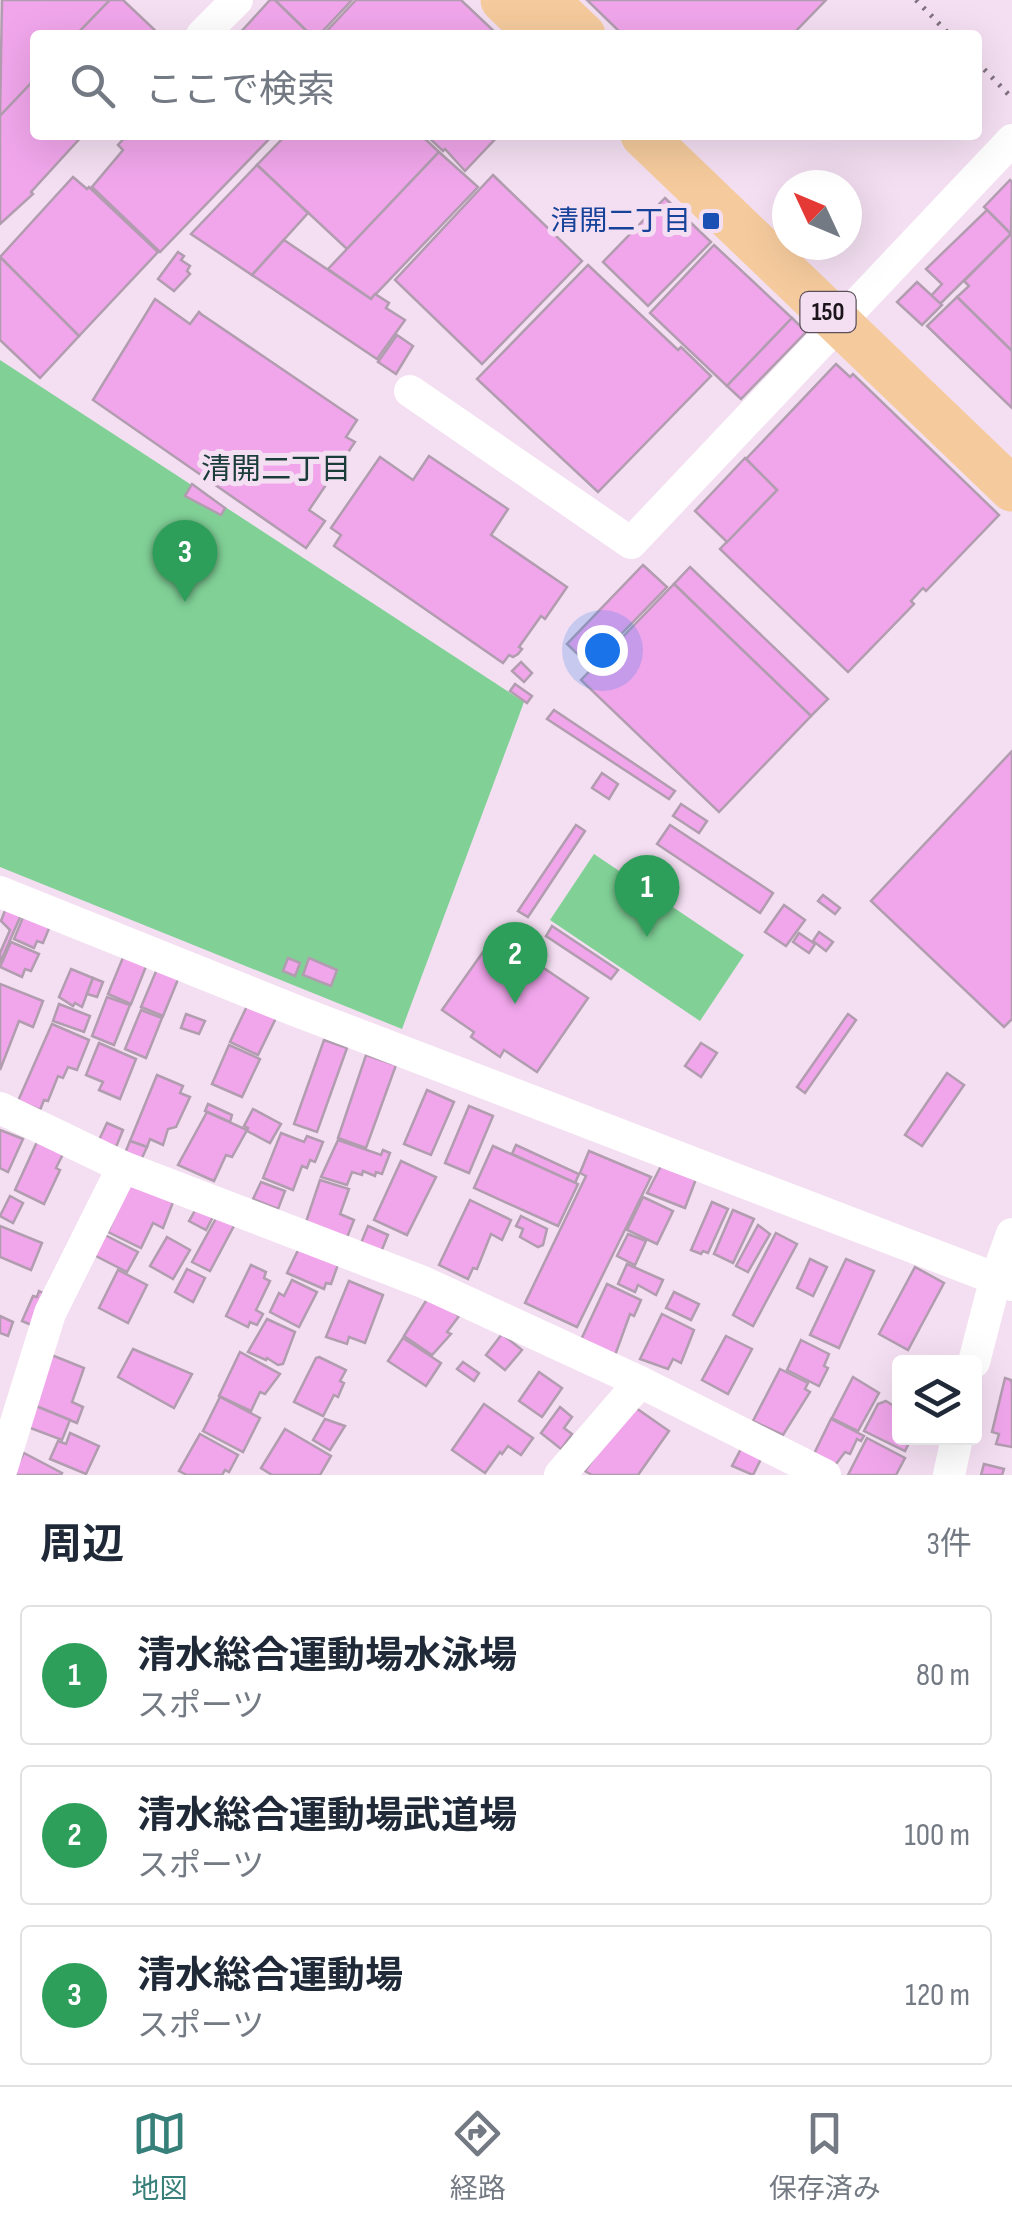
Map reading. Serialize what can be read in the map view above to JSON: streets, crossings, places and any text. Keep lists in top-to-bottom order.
{
  "streets": {
    "highway": ["150"]
  },
  "districts": ["清開二丁目"],
  "places": {
    "transit": ["清開二丁目"]
  },
  "north": "top left",
  "page": {
    "search": "ここで検索",
    "pins": ["3", "1", "2"],
    "heading": ["周辺", "3件"],
    "list": [
      {
        "mark": "1",
        "name": "清水総合運動場水泳場",
        "note": "スポーツ",
        "value": "80 m"
      },
      {
        "mark": "2",
        "name": "清水総合運動場武道場",
        "note": "スポーツ",
        "value": "100 m"
      },
      {
        "mark": "3",
        "name": "清水総合運動場",
        "note": "スポーツ",
        "value": "120 m"
      }
    ],
    "nav": ["地図", "経路", "保存済み"]
  }
}
